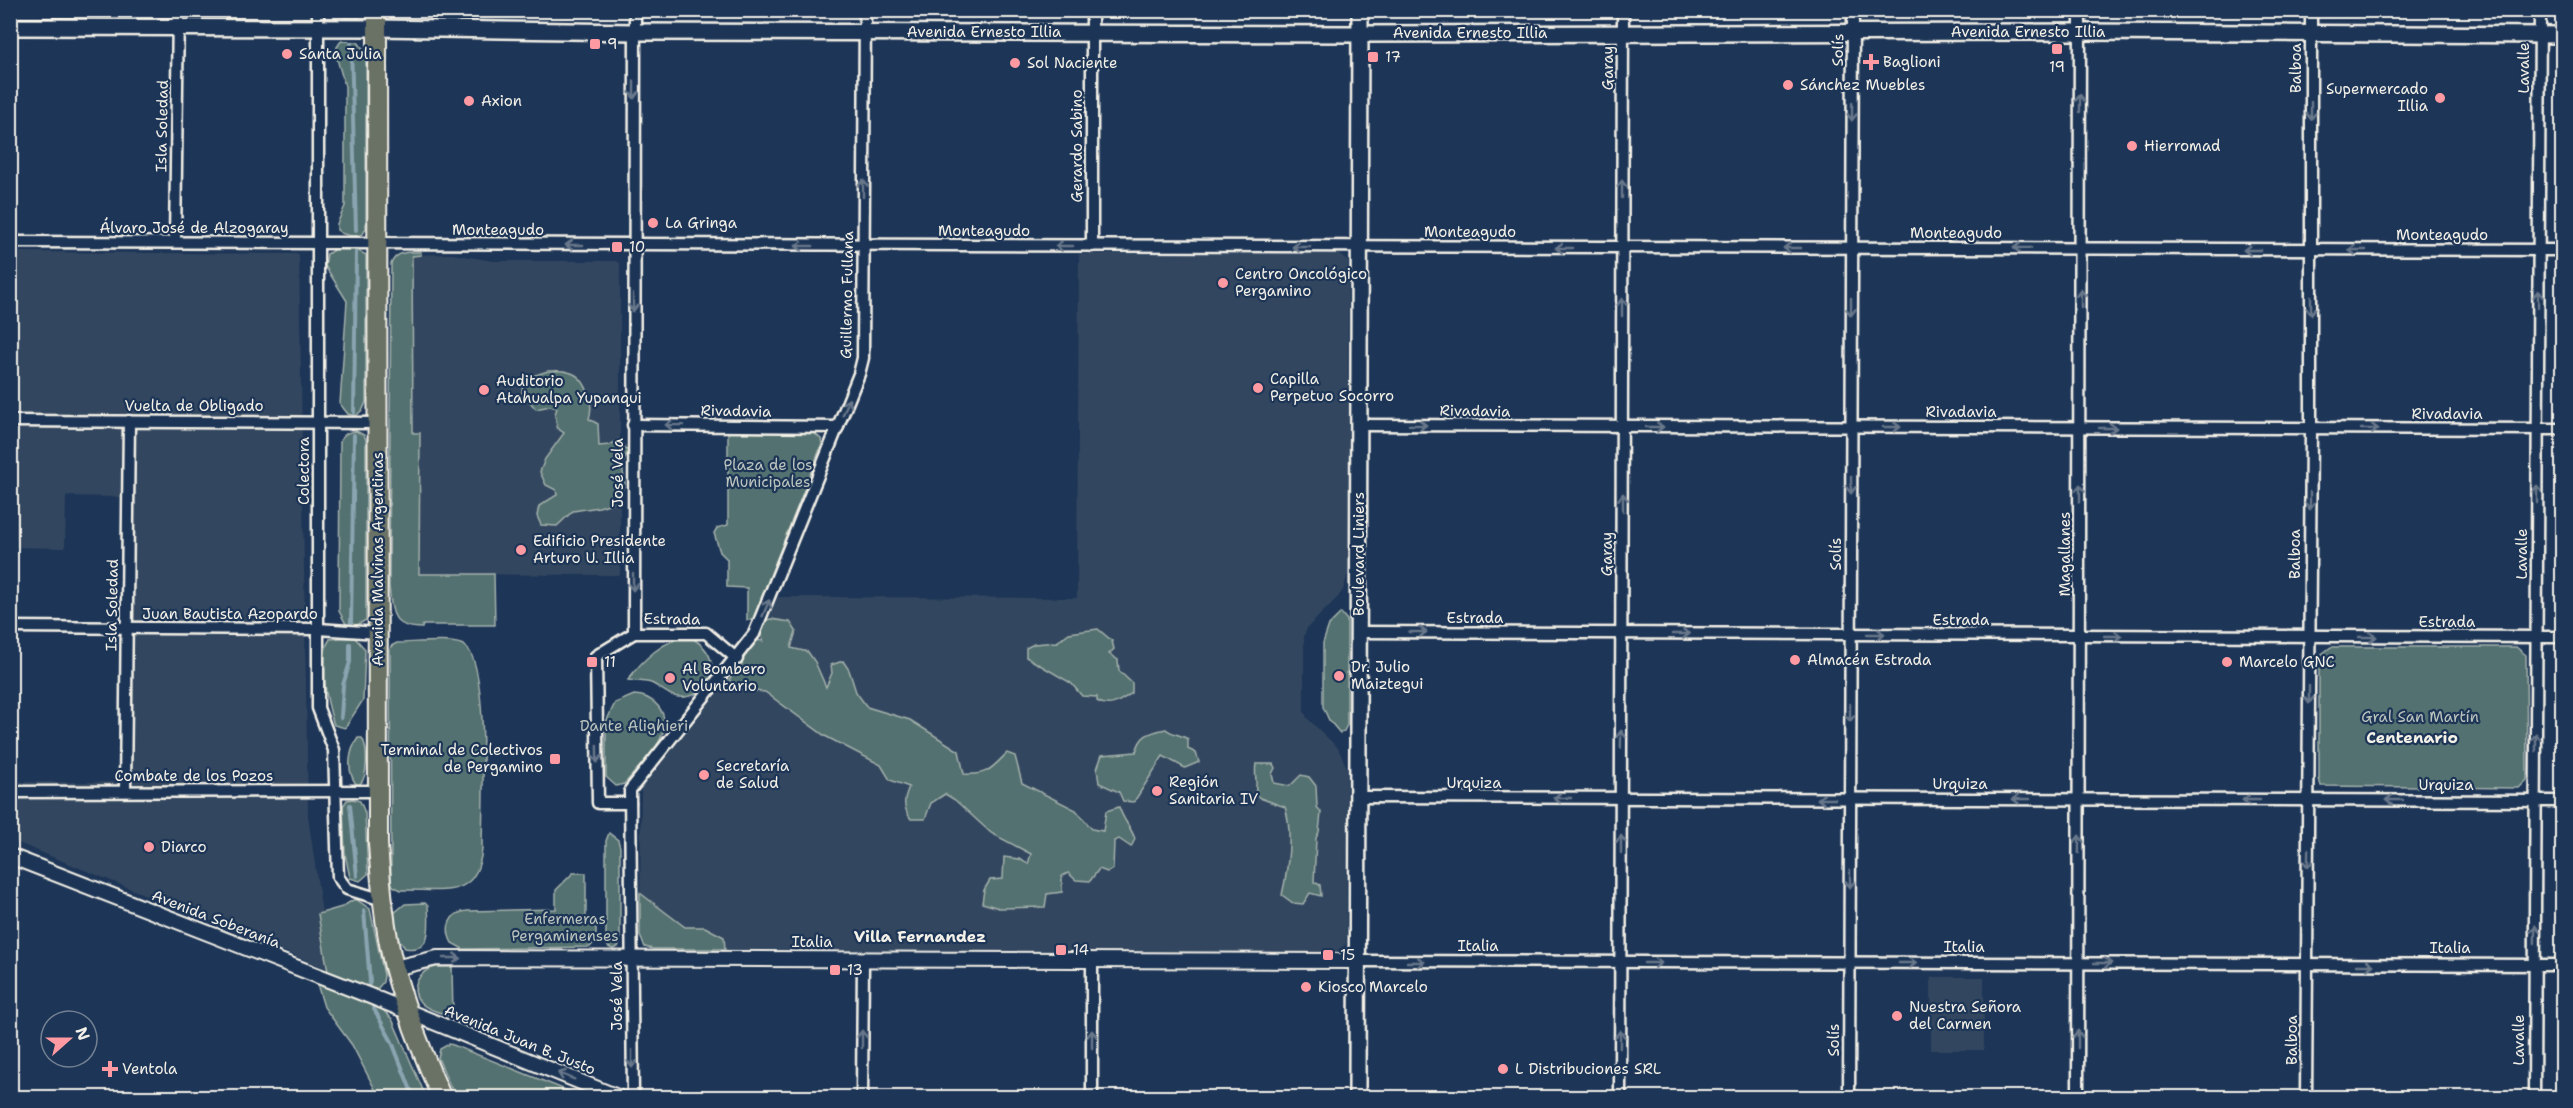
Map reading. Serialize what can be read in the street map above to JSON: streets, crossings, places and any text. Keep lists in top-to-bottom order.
{
  "streets": {
    "main road": ["Avenida Ernesto Illia", "Boulevard Liniers", "Avenida Malvinas Argentinas"],
    "street": [
      "Solís",
      "Garay",
      "Balboa",
      "Lavalle",
      "Isla Soledad",
      "Gerardo Sabino",
      "Álvaro José de Alzogaray",
      "Monteagudo",
      "Guillermo Fullana",
      "Vuelta de Obligado",
      "Rivadavia",
      "Colectora",
      "José Vela",
      "Magallanes",
      "Juan Bautista Azopardo",
      "Estrada",
      "Combate de los Pozos",
      "Urquiza",
      "Avenida Soberanía",
      "Italia",
      "Avenida Juan B. Justo"
    ]
  },
  "crossings": [
    ["Avenida Ernesto Illia", "Solís"],
    ["Avenida Ernesto Illia", "Garay"],
    ["Avenida Ernesto Illia", "Balboa"],
    ["Avenida Ernesto Illia", "Lavalle"],
    ["Avenida Ernesto Illia", "Isla Soledad"],
    ["Avenida Ernesto Illia", "Gerardo Sabino"],
    ["Avenida Ernesto Illia", "Guillermo Fullana"],
    ["Avenida Ernesto Illia", "Colectora"],
    ["Avenida Ernesto Illia", "José Vela"],
    ["Avenida Ernesto Illia", "Boulevard Liniers"],
    ["Avenida Ernesto Illia", "Magallanes"],
    ["Avenida Ernesto Illia", "Avenida Malvinas Argentinas"],
    ["Solís", "Monteagudo"],
    ["Solís", "Rivadavia"],
    ["Solís", "Estrada"],
    ["Solís", "Urquiza"],
    ["Solís", "Italia"],
    ["Garay", "Monteagudo"],
    ["Garay", "Rivadavia"],
    ["Garay", "Estrada"],
    ["Garay", "Urquiza"],
    ["Garay", "Italia"],
    ["Balboa", "Monteagudo"],
    ["Balboa", "Rivadavia"],
    ["Balboa", "Estrada"],
    ["Balboa", "Urquiza"],
    ["Balboa", "Italia"],
    ["Lavalle", "Monteagudo"],
    ["Lavalle", "Rivadavia"],
    ["Lavalle", "Estrada"],
    ["Lavalle", "Urquiza"],
    ["Lavalle", "Italia"],
    ["Isla Soledad", "Álvaro José de Alzogaray"],
    ["Isla Soledad", "Vuelta de Obligado"],
    ["Isla Soledad", "Juan Bautista Azopardo"],
    ["Isla Soledad", "Combate de los Pozos"],
    ["Gerardo Sabino", "Monteagudo"],
    ["Álvaro José de Alzogaray", "Monteagudo"],
    ["Álvaro José de Alzogaray", "Colectora"],
    ["Álvaro José de Alzogaray", "Avenida Malvinas Argentinas"],
    ["Monteagudo", "Guillermo Fullana"],
    ["Monteagudo", "José Vela"],
    ["Monteagudo", "Boulevard Liniers"],
    ["Monteagudo", "Magallanes"],
    ["Monteagudo", "Avenida Malvinas Argentinas"],
    ["Guillermo Fullana", "Rivadavia"],
    ["Guillermo Fullana", "José Vela"],
    ["Guillermo Fullana", "Estrada"],
    ["Vuelta de Obligado", "Colectora"],
    ["Vuelta de Obligado", "Avenida Malvinas Argentinas"],
    ["Rivadavia", "José Vela"],
    ["Rivadavia", "Boulevard Liniers"],
    ["Rivadavia", "Magallanes"],
    ["Colectora", "Avenida Malvinas Argentinas"],
    ["Colectora", "Juan Bautista Azopardo"],
    ["Colectora", "Combate de los Pozos"],
    ["José Vela", "Estrada"],
    ["José Vela", "Italia"],
    ["Boulevard Liniers", "Estrada"],
    ["Boulevard Liniers", "Urquiza"],
    ["Boulevard Liniers", "Italia"],
    ["Magallanes", "Estrada"],
    ["Magallanes", "Urquiza"],
    ["Magallanes", "Italia"],
    ["Avenida Malvinas Argentinas", "Juan Bautista Azopardo"],
    ["Avenida Malvinas Argentinas", "Combate de los Pozos"],
    ["Avenida Malvinas Argentinas", "Avenida Soberanía"],
    ["Avenida Malvinas Argentinas", "Italia"],
    ["Avenida Malvinas Argentinas", "Avenida Juan B. Justo"],
    ["Avenida Soberanía", "Avenida Juan B. Justo"]
  ],
  "one_way": [
    "Solís",
    "Garay",
    "Balboa",
    "Lavalle",
    "Monteagudo",
    "Guillermo Fullana",
    "José Vela",
    "Magallanes",
    "Estrada",
    "Urquiza",
    "Italia",
    "Avenida Juan B. Justo"
  ],
  "districts": ["Centenario", "Villa Fernandez"],
  "parks": [
    "Plaza de los Municipales",
    "Gral San Martín",
    "Dante Alighieri",
    "Enfermeras Pergaminenses"
  ],
  "places": {
    "transit": [
      "9",
      "19",
      "17",
      "10",
      "11",
      "Terminal de Colectivos de Pergamino",
      "14",
      "15",
      "13"
    ],
    "other": [
      "Santa Julia",
      "Sol Naciente",
      "Sánchez Muebles",
      "Supermercado Illia",
      "Axion",
      "Hierromad",
      "La Gringa",
      "Centro Oncológico Pergamino",
      "Capilla Perpetuo Socorro",
      "Auditorio Atahualpa Yupanqui",
      "Edificio Presidente Arturo U. Illia",
      "Almacén Estrada",
      "Marcelo GNC",
      "Dr. Julio Maiztegui",
      "Al Bombero Voluntario",
      "Secretaría de Salud",
      "Región Sanitaria IV",
      "Diarco",
      "Kiosco Marcelo",
      "Nuestra Señora del Carmen",
      "L Distribuciones SRL"
    ],
    "health": ["Baglioni", "Ventola"]
  },
  "north": "right"
}
